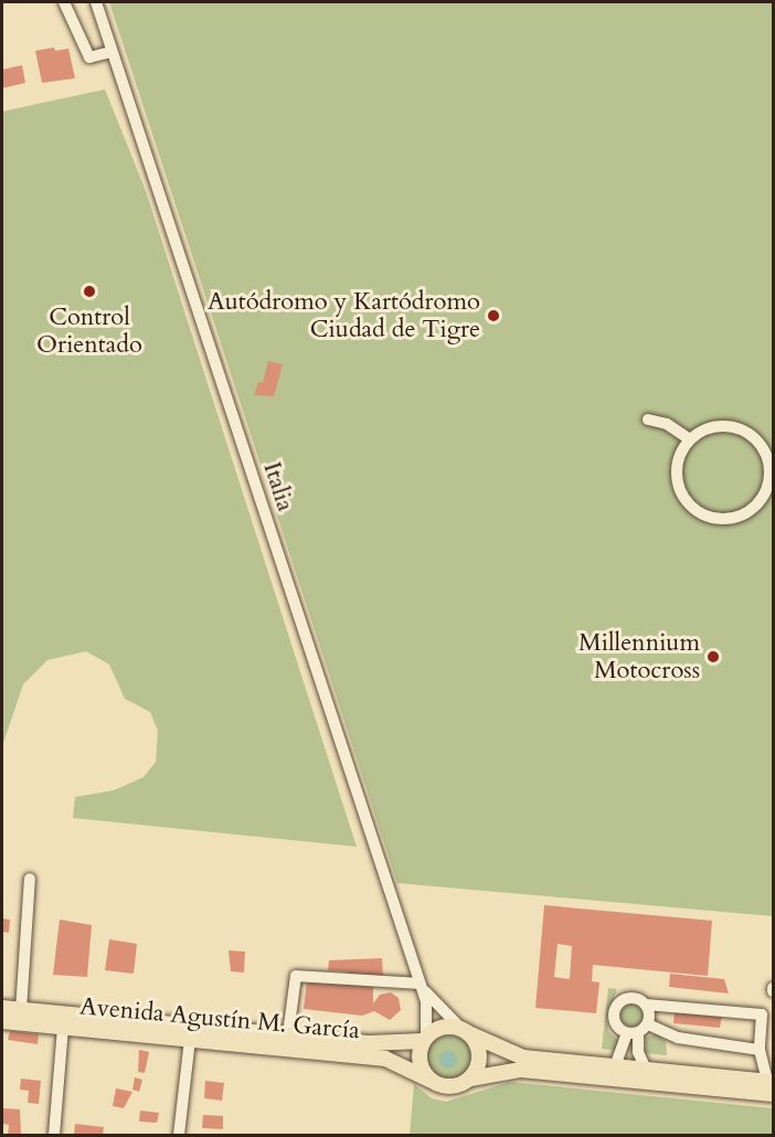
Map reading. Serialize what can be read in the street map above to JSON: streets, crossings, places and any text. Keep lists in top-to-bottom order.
{
  "streets": {
    "main road": ["Avenida Agustín M. García"],
    "street": ["Italia"]
  },
  "crossings": [
    ["Italia", "Avenida Agustín M. García"]
  ],
  "places": ["Control Orientado", "Autódromo y Kartódromo Ciudad de Tigre", "Millennium Motocross"]
}
